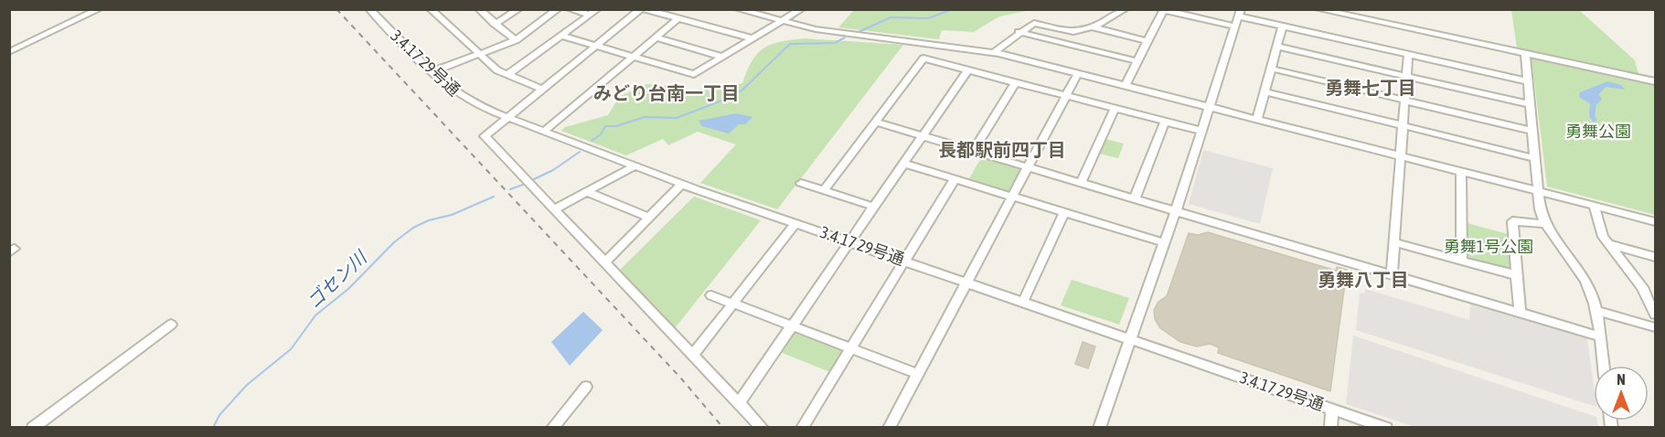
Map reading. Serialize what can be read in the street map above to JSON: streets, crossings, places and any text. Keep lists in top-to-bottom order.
{
  "streets": {
    "street": ["3.4.17 29号通"]
  },
  "districts": [
    "勇舞七丁目",
    "みどり台南一丁目",
    "長都駅前四丁目",
    "勇舞八丁目"
  ],
  "water": ["ゴセン川"],
  "parks": ["勇舞公園", "勇舞1号公園"],
  "north": "top"
}
